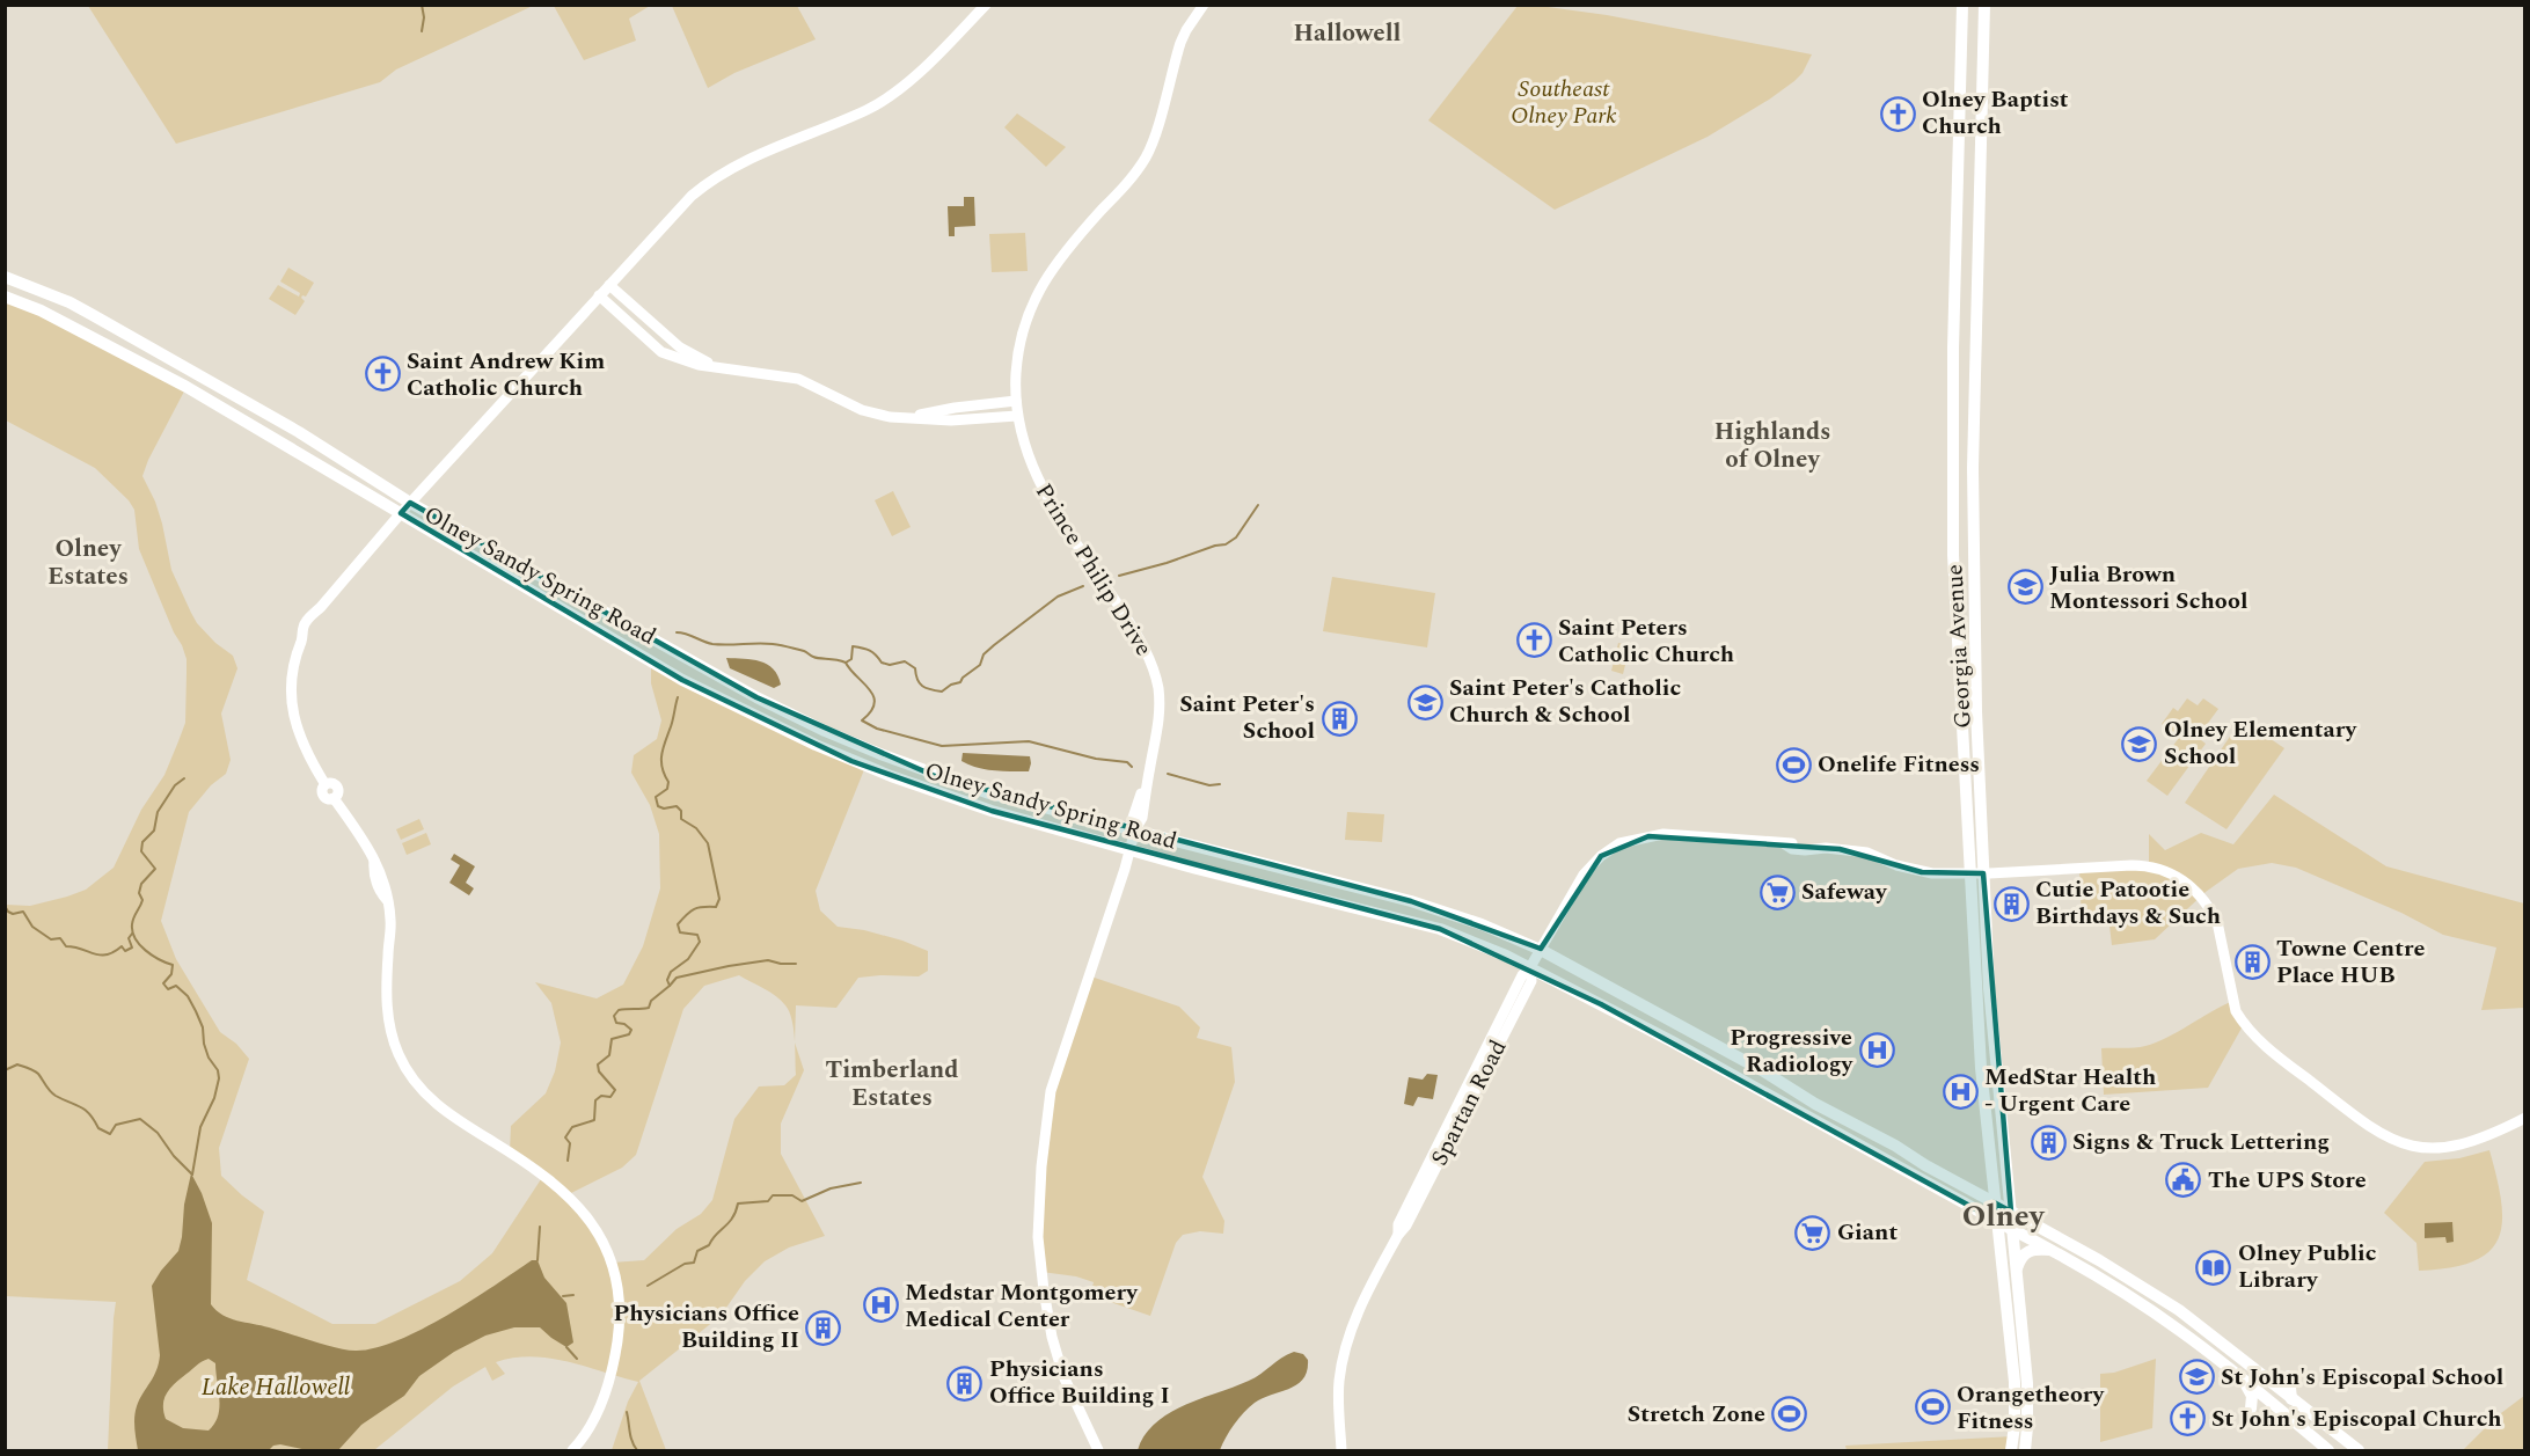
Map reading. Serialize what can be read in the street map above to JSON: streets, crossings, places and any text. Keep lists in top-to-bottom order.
{
  "streets": {
    "main road": ["Olney Sandy Spring Road", "Georgia Avenue"],
    "street": ["Prince Philip Drive", "Spartan Road"]
  },
  "crossings": [
    ["Prince Philip Drive", "Olney Sandy Spring Road"],
    ["Olney Sandy Spring Road", "Georgia Avenue"],
    ["Olney Sandy Spring Road", "Spartan Road"],
    ["Georgia Avenue", "Spartan Road"]
  ],
  "districts": [
    "Hallowell",
    "Highlands of Olney",
    "Olney Estates",
    "Timberland Estates",
    "Olney"
  ],
  "water": ["Lake Hallowell"],
  "parks": ["Southeast Olney Park"],
  "places": {
    "church": [
      "Olney Baptist Church",
      "Saint Andrew Kim Catholic Church",
      "Saint Peters Catholic Church",
      "St John's Episcopal Church"
    ],
    "school or university": [
      "Julia Brown Montessori School",
      "Saint Peter's Catholic Church & School",
      "Olney Elementary School",
      "St John's Episcopal School"
    ],
    "building": [
      "Saint Peter's School",
      "Cutie Patootie Birthdays & Such",
      "Towne Centre Place HUB",
      "Signs & Truck Lettering",
      "Physicians Office Building II",
      "Physicians Office Building I"
    ],
    "sports": ["Onelife Fitness", "Orangetheory Fitness", "Stretch Zone"],
    "supermarket": ["Safeway", "Giant"],
    "hospital": ["Progressive Radiology", "MedStar Health - Urgent Care", "Medstar Montgomery Medical Center"],
    "public building": ["The UPS Store"],
    "library": ["Olney Public Library"]
  }
}
